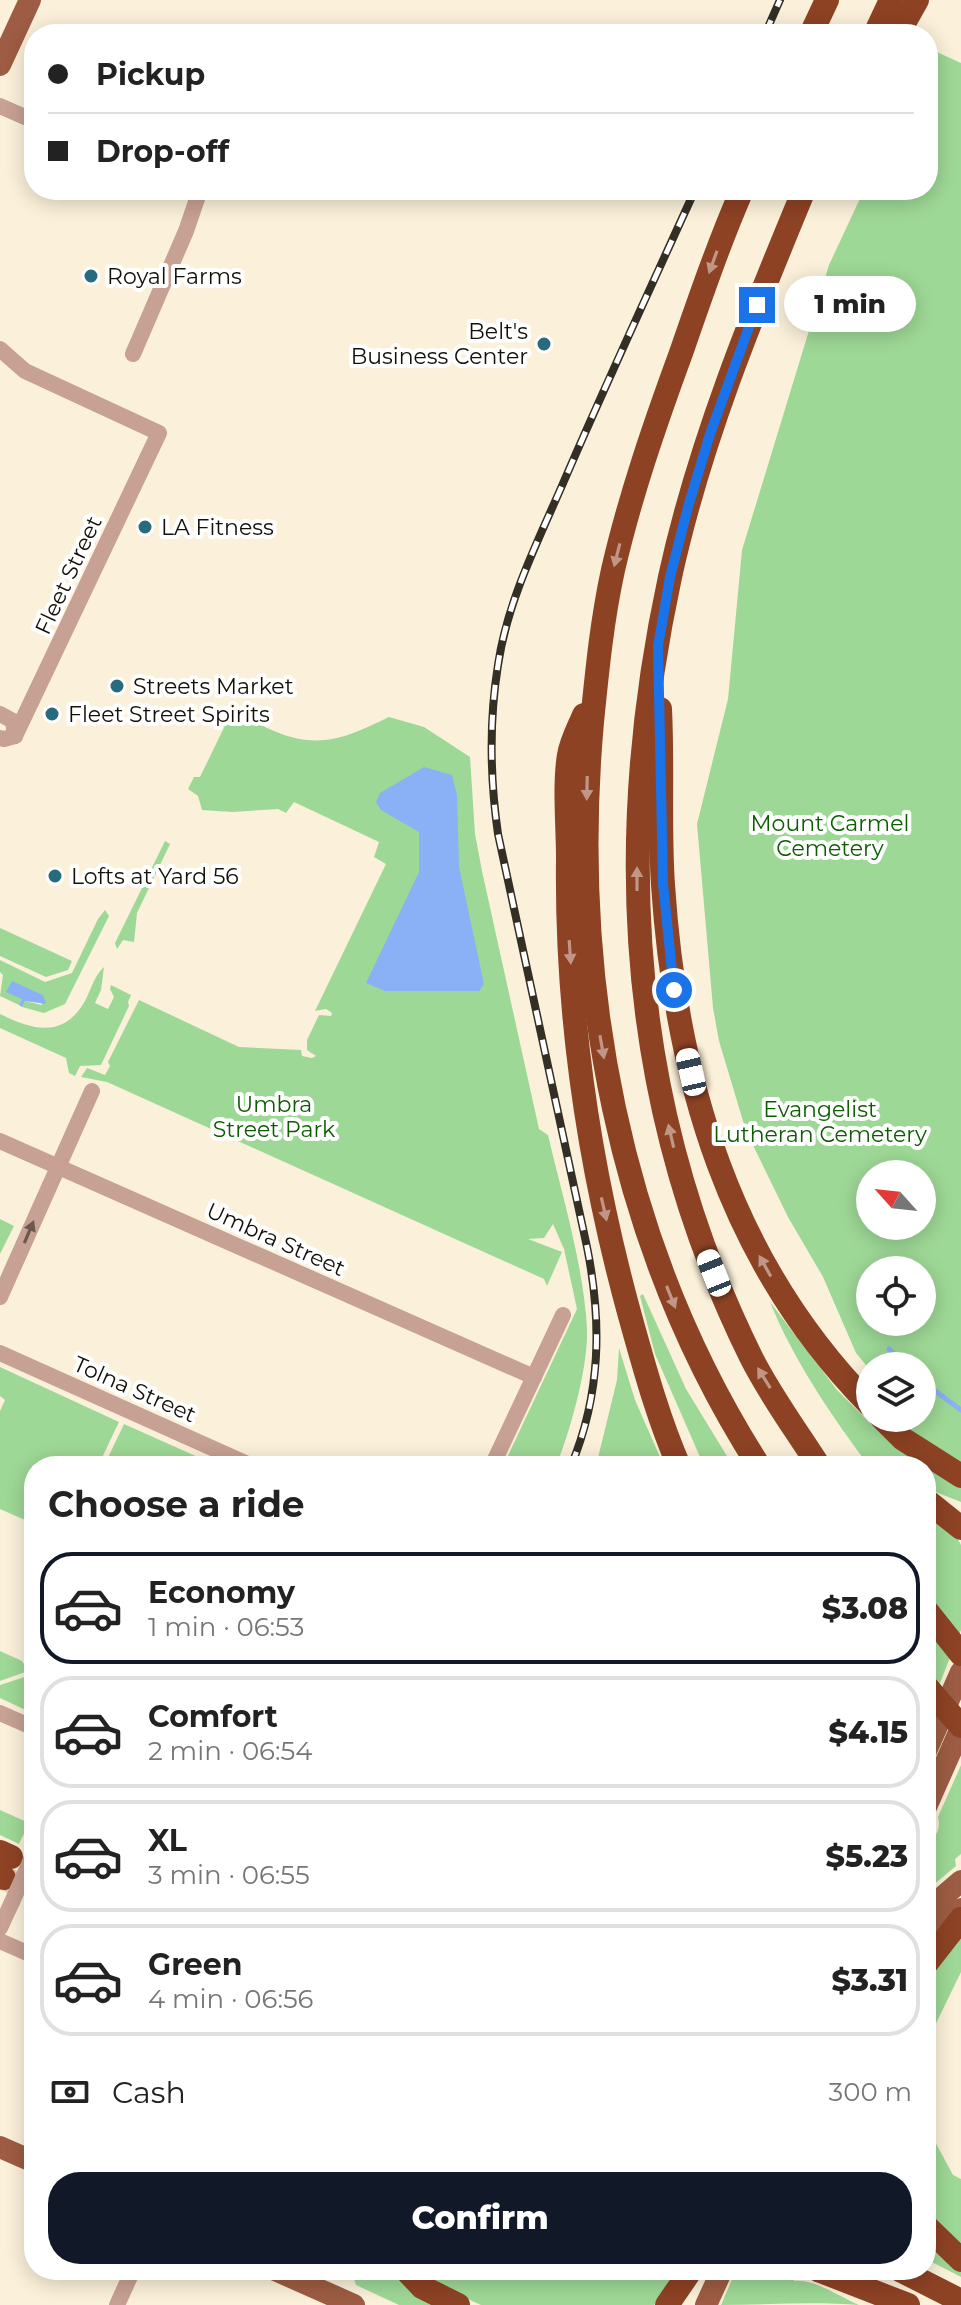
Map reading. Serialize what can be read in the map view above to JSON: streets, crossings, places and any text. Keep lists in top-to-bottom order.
{
  "streets": {
    "street": ["Fleet Street", "Umbra Street", "Tolna Street"]
  },
  "parks": ["Mount Carmel Cemetery", "Umbra Street Park", "Evangelist Lutheran Cemetery"],
  "places": [
    "Royal Farms",
    "Belt's Business Center",
    "LA Fitness",
    "Streets Market",
    "Fleet Street Spirits",
    "Lofts at Yard 56"
  ],
  "north": "top left",
  "page": {
    "banner": ["Pickup", "Drop-off"],
    "bubble": "1 min",
    "heading": "Choose a ride",
    "list": [
      {
        "name": "Economy",
        "note": "1 min · 06:53",
        "value": "$3.08"
      },
      {
        "name": "Comfort",
        "note": "2 min · 06:54",
        "value": "$4.15"
      },
      {
        "name": "XL",
        "note": "3 min · 06:55",
        "value": "$5.23"
      },
      {
        "name": "Green",
        "note": "4 min · 06:56",
        "value": "$3.31"
      }
    ],
    "pay": ["Cash", "300 m"],
    "buttons": "Confirm"
  }
}
